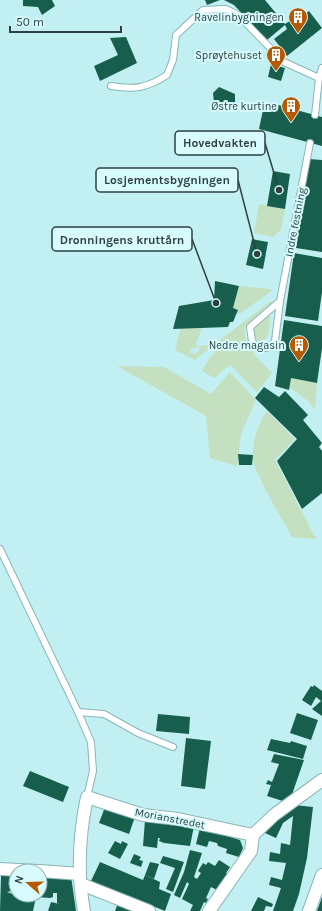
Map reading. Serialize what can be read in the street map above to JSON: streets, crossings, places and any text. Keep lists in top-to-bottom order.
{
  "streets": {
    "street": ["Morianstredet"],
    "lane": ["Indre festning"]
  },
  "places": {
    "building": [
      "Ravelinbygningen",
      "Sprøytehuset",
      "Østre kurtine",
      "Nedre magasin"
    ],
    "other": ["Hovedvakten", "Losjementsbygningen", "Dronningens kruttårn"]
  },
  "scale_bar": "50 m",
  "north": "left"
}
